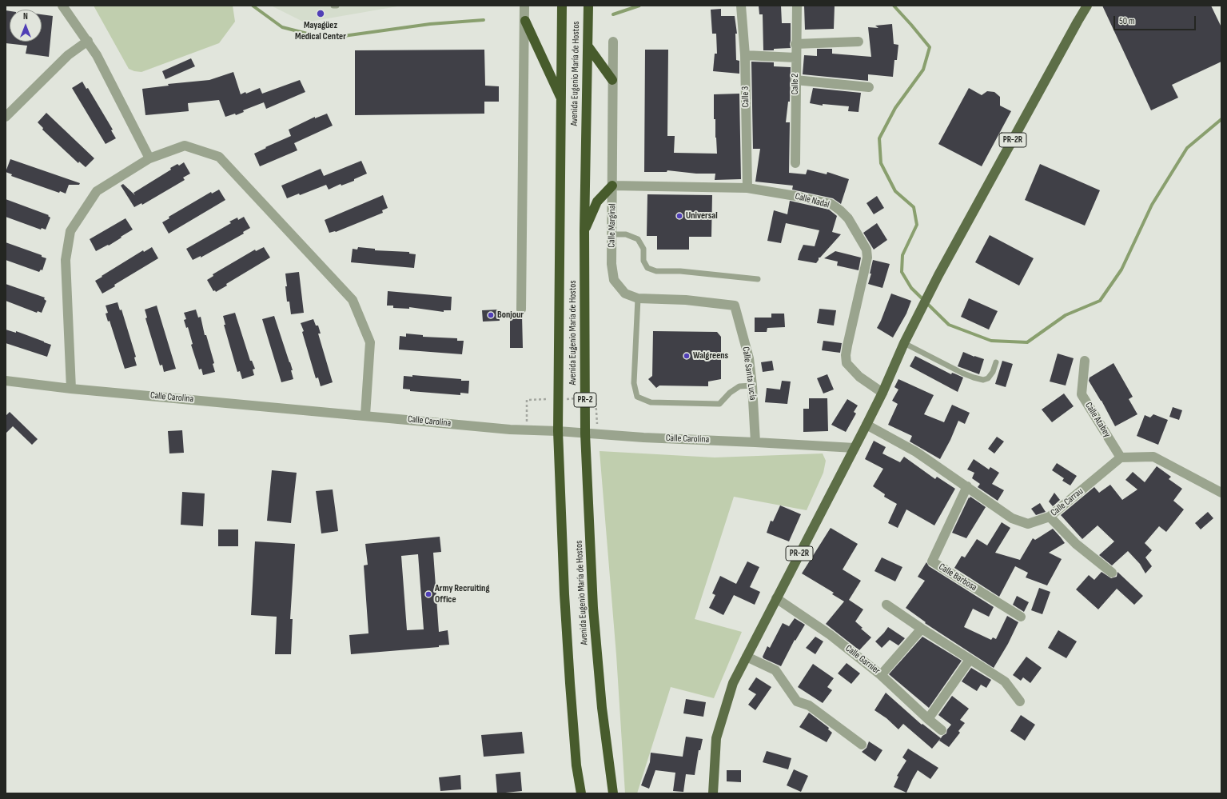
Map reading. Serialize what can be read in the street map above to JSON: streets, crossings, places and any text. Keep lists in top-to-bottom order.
{
  "streets": {
    "highway": ["Avenida Eugenio María de Hostos", "PR-2"],
    "main road": ["PR-2R"],
    "street": [
      "Calle 2",
      "Calle 3",
      "Calle Nadal",
      "Calle Marginal",
      "Calle Santa Lucía",
      "Calle Carolina",
      "Calle Atabey",
      "Calle Carrau",
      "Calle Barbosa",
      "Calle Garnier"
    ]
  },
  "crossings": [
    ["Avenida Eugenio María de Hostos", "Calle Carolina"],
    ["Calle 3", "Calle Nadal"],
    ["PR-2R", "Calle Nadal"],
    ["PR-2R", "Calle Carolina"],
    ["PR-2R", "Calle Carrau"],
    ["PR-2R", "Calle Garnier"],
    ["Calle Nadal", "Calle Marginal"],
    ["Calle Marginal", "Calle Santa Lucía"],
    ["Calle Santa Lucía", "Calle Carolina"],
    ["Calle Atabey", "Calle Carrau"],
    ["Calle Carrau", "Calle Barbosa"]
  ],
  "places": [
    "Mayagüez Medical Center",
    "Universal",
    "Bonjour",
    "Walgreens",
    "Army Recruiting Office"
  ],
  "scale_bar": "50 m",
  "north": "top"
}
